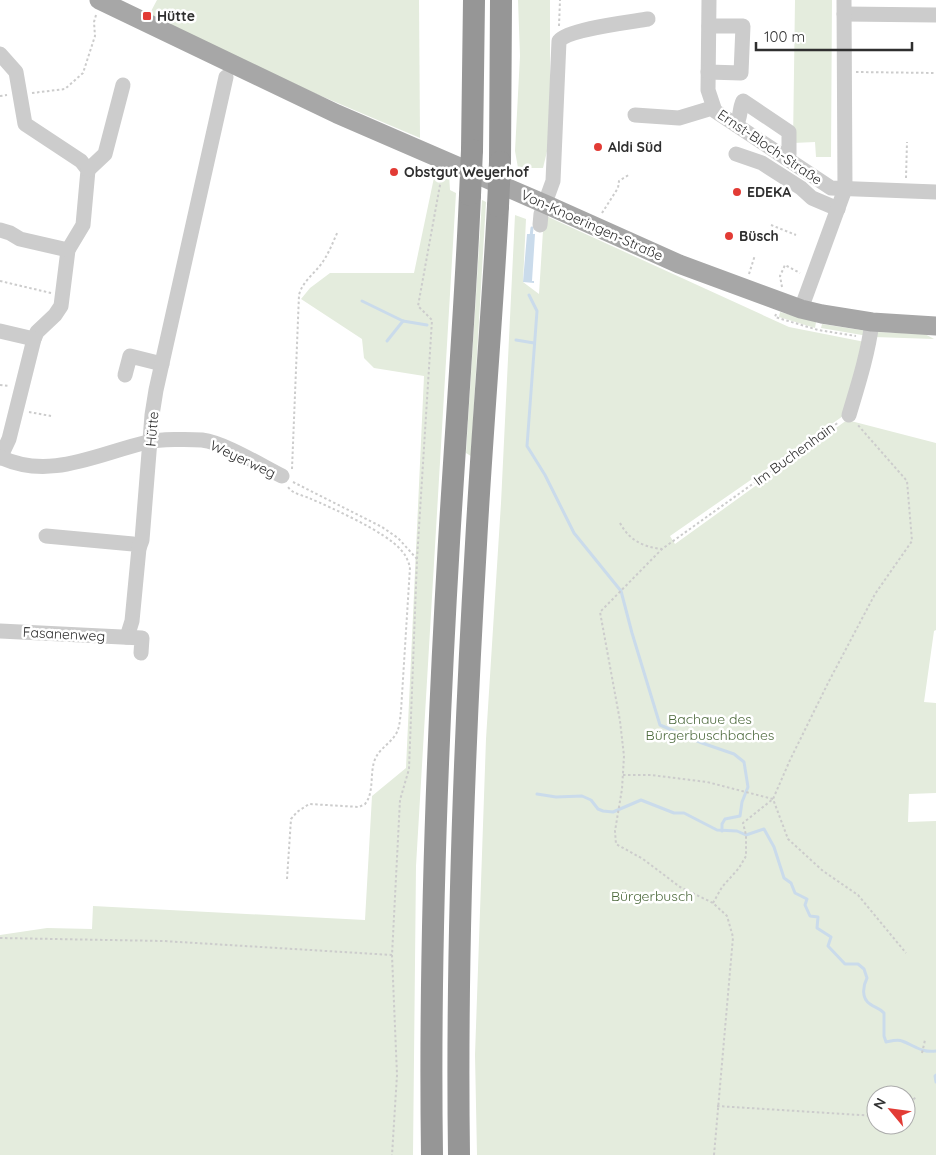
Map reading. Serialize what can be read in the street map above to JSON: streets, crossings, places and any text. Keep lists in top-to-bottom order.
{
  "streets": {
    "main road": ["Von-Knoeringen-Straße"],
    "street": [
      "Ernst-Bloch-Straße",
      "Hütte",
      "Im Buchenhain",
      "Weyerweg",
      "Fasanenweg"
    ]
  },
  "crossings": [
    ["Von-Knoeringen-Straße", "Im Buchenhain"],
    ["Hütte", "Weyerweg"]
  ],
  "parks": ["Bachaue des Bürgerbuschbaches", "Bürgerbusch"],
  "places": {
    "transit": ["Hütte"],
    "other": [
      "Aldi Süd",
      "Obstgut Weyerhof",
      "EDEKA",
      "Büsch"
    ]
  },
  "scale_bar": "100 m",
  "north": "top left"
}
